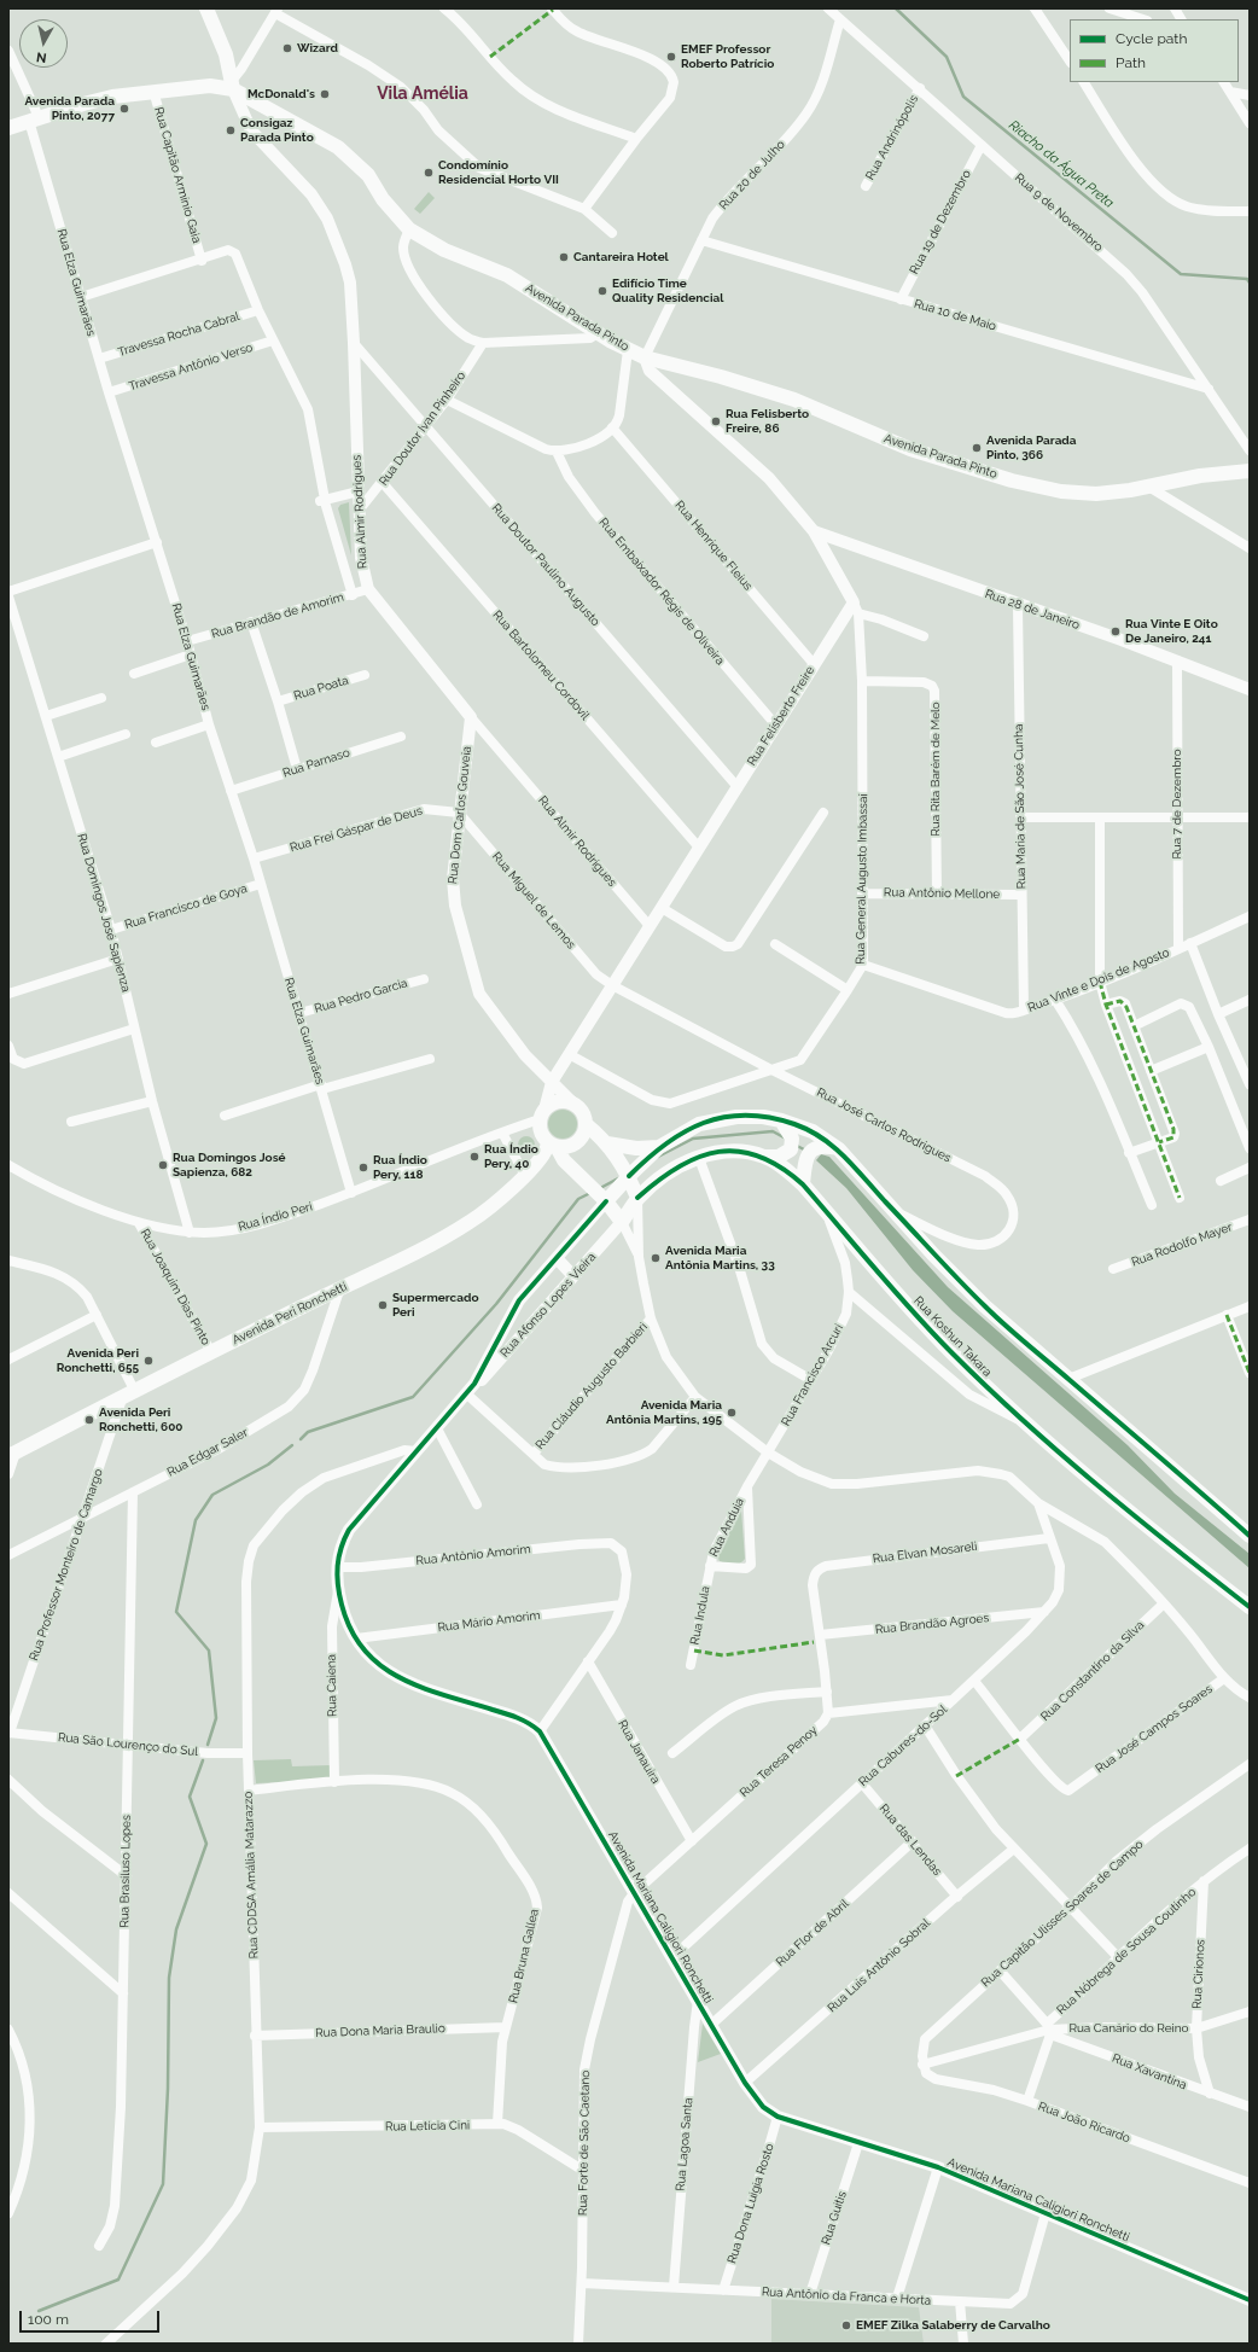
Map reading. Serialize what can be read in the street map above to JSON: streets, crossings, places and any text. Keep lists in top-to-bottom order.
{
  "streets": {
    "main road": [
      "Avenida Parada Pinto",
      "Rua Afonso Lopes Vieira",
      "Avenida Peri Ronchetti",
      "Rua Koshun Takara"
    ],
    "street": [
      "Rua Andrinópolis",
      "Rua Capitão Armínio Gaia",
      "Rua 20 de Julho",
      "Rua 9 de Novembro",
      "Rua 19 de Dezembro",
      "Rua Elza Guimarães",
      "Rua 10 de Maio",
      "Travessa Rocha Cabral",
      "Travessa Antônio Verso",
      "Rua Doutor Ivan Pinheiro",
      "Rua Almir Rodrigues",
      "Rua Henrique Fleius",
      "Rua Doutor Paulino Augusto",
      "Rua Embaixador Régis de Oliveira",
      "Rua 28 de Janeiro",
      "Rua Brandão de Amorim",
      "Rua Bartolomeu Cordovil",
      "Rua Poata",
      "Rua Felisberto Freire",
      "Rua Parnaso",
      "Rua Rita Barém de Melo",
      "Rua 7 de Dezembro",
      "Rua Maria de São José Cunha",
      "Rua Dom Carlos Gouveia",
      "Rua Frei Gáspar de Deus",
      "Rua General Augusto Imbassaí",
      "Rua Antônio Mellone",
      "Rua Miguel de Lemos",
      "Rua Francisco de Goya",
      "Rua Domingos José Sapienza",
      "Rua Vinte e Dois de Agosto",
      "Rua Pedro Garcia",
      "Rua José Carlos Rodrigues",
      "Rua Índio Peri",
      "Rua Rodolfo Mayer",
      "Rua Joaquim Dias Pinto",
      "Rua Francisco Arcuri",
      "Rua Cláudio Augusto Barbieri",
      "Rua Edgar Saler",
      "Rua Anduia",
      "Rua Elvan Mosareli",
      "Rua Antônio Amorim",
      "Rua Professor Monteiro de Camargo",
      "Rua Indula",
      "Rua Mário Amorim",
      "Rua Brandão Agroes",
      "Rua Constantino da Silva",
      "Rua Caiena",
      "Rua José Campos Soares",
      "Rua São Lourenço do Sul",
      "Rua Cabures-do-Sol",
      "Rua Janauira",
      "Rua Teresa Penoy",
      "Rua das Lendas",
      "Rua Brasiluso Lopes",
      "Rua CDDSA Amália Matarazzo",
      "Rua Capitão Ulisses Soares de Campo",
      "Avenida Mariana Caligiori Ronchetti",
      "Rua Flor de Abril",
      "Rua Nóbrega de Sousa Coutinho",
      "Rua Bruna Gallea",
      "Rua Luis Antônio Sobral",
      "Rua Cirionos",
      "Rua Canário do Reino",
      "Rua Dona Maria Braulio",
      "Rua Xavantina",
      "Rua João Ricardo",
      "Rua Letícia Cini",
      "Rua Forte de São Caetano",
      "Rua Lagoa Santa",
      "Rua Dona Luigia Rosto",
      "Rua Guitis",
      "Rua Antônio da Franca e Horta"
    ]
  },
  "crossings": [
    ["Rua Andrinópolis", "Rua 9 de Novembro"],
    ["Rua Capitão Armínio Gaia", "Avenida Parada Pinto"],
    ["Rua 20 de Julho", "Rua 9 de Novembro"],
    ["Rua 20 de Julho", "Rua 10 de Maio"],
    ["Rua 20 de Julho", "Avenida Parada Pinto"],
    ["Rua 9 de Novembro", "Rua 19 de Dezembro"],
    ["Rua 9 de Novembro", "Rua 10 de Maio"],
    ["Rua 19 de Dezembro", "Rua 10 de Maio"],
    ["Rua Elza Guimarães", "Avenida Parada Pinto"],
    ["Rua Elza Guimarães", "Travessa Rocha Cabral"],
    ["Rua Elza Guimarães", "Travessa Antônio Verso"],
    ["Rua Elza Guimarães", "Rua Brandão de Amorim"],
    ["Rua Elza Guimarães", "Rua Parnaso"],
    ["Rua Elza Guimarães", "Rua Frei Gáspar de Deus"],
    ["Rua Elza Guimarães", "Rua Francisco de Goya"],
    ["Rua Elza Guimarães", "Rua Pedro Garcia"],
    ["Rua Elza Guimarães", "Rua Índio Peri"],
    ["Avenida Parada Pinto", "Rua Almir Rodrigues"],
    ["Rua Doutor Ivan Pinheiro", "Rua Almir Rodrigues"],
    ["Rua Doutor Ivan Pinheiro", "Rua Doutor Paulino Augusto"],
    ["Rua Doutor Ivan Pinheiro", "Rua Bartolomeu Cordovil"],
    ["Rua Almir Rodrigues", "Rua Doutor Paulino Augusto"],
    ["Rua Almir Rodrigues", "Rua Brandão de Amorim"],
    ["Rua Almir Rodrigues", "Rua Felisberto Freire"],
    ["Rua Almir Rodrigues", "Rua Dom Carlos Gouveia"],
    ["Rua Henrique Fleius", "Rua Felisberto Freire"],
    ["Rua Doutor Paulino Augusto", "Rua Felisberto Freire"],
    ["Rua Embaixador Régis de Oliveira", "Rua Felisberto Freire"],
    ["Rua 28 de Janeiro", "Rua 7 de Dezembro"],
    ["Rua 28 de Janeiro", "Rua Maria de São José Cunha"],
    ["Rua Bartolomeu Cordovil", "Rua Felisberto Freire"],
    ["Rua Felisberto Freire", "Rua Dom Carlos Gouveia"],
    ["Rua Felisberto Freire", "Rua General Augusto Imbassaí"],
    ["Rua Felisberto Freire", "Rua Miguel de Lemos"],
    ["Rua Felisberto Freire", "Rua José Carlos Rodrigues"],
    ["Rua Felisberto Freire", "Rua Índio Peri"],
    ["Rua Felisberto Freire", "Avenida Peri Ronchetti"],
    ["Rua Rita Barém de Melo", "Rua General Augusto Imbassaí"],
    ["Rua Rita Barém de Melo", "Rua Antônio Mellone"],
    ["Rua 7 de Dezembro", "Rua Vinte e Dois de Agosto"],
    ["Rua Maria de São José Cunha", "Rua Antônio Mellone"],
    ["Rua Maria de São José Cunha", "Rua Vinte e Dois de Agosto"],
    ["Rua Dom Carlos Gouveia", "Rua Frei Gáspar de Deus"],
    ["Rua Dom Carlos Gouveia", "Rua Miguel de Lemos"],
    ["Rua Dom Carlos Gouveia", "Rua Índio Peri"],
    ["Rua Dom Carlos Gouveia", "Avenida Peri Ronchetti"],
    ["Rua Frei Gáspar de Deus", "Rua Miguel de Lemos"],
    ["Rua General Augusto Imbassaí", "Rua Antônio Mellone"],
    ["Rua General Augusto Imbassaí", "Rua Vinte e Dois de Agosto"],
    ["Rua General Augusto Imbassaí", "Rua José Carlos Rodrigues"],
    ["Rua Miguel de Lemos", "Rua José Carlos Rodrigues"],
    ["Rua Francisco de Goya", "Rua Domingos José Sapienza"],
    ["Rua Domingos José Sapienza", "Rua Índio Peri"],
    ["Rua Índio Peri", "Rua Joaquim Dias Pinto"],
    ["Rua Índio Peri", "Avenida Peri Ronchetti"],
    ["Rua Joaquim Dias Pinto", "Avenida Peri Ronchetti"],
    ["Rua Afonso Lopes Vieira", "Rua Koshun Takara"],
    ["Rua Afonso Lopes Vieira", "Avenida Mariana Caligiori Ronchetti"],
    ["Avenida Peri Ronchetti", "Rua Edgar Saler"],
    ["Avenida Peri Ronchetti", "Rua Professor Monteiro de Camargo"],
    ["Rua Koshun Takara", "Rua Francisco Arcuri"],
    ["Rua Francisco Arcuri", "Rua Anduia"],
    ["Rua Edgar Saler", "Rua Professor Monteiro de Camargo"],
    ["Rua Edgar Saler", "Rua Brasiluso Lopes"],
    ["Rua Anduia", "Rua Indula"],
    ["Rua Elvan Mosareli", "Rua Brandão Agroes"],
    ["Rua Elvan Mosareli", "Rua Cabures-do-Sol"],
    ["Rua Antônio Amorim", "Rua Mário Amorim"],
    ["Rua Antônio Amorim", "Avenida Mariana Caligiori Ronchetti"],
    ["Rua Professor Monteiro de Camargo", "Rua São Lourenço do Sul"],
    ["Rua Mário Amorim", "Avenida Mariana Caligiori Ronchetti"],
    ["Rua Brandão Agroes", "Rua Cabures-do-Sol"],
    ["Rua Constantino da Silva", "Rua José Campos Soares"],
    ["Rua Caiena", "Avenida Mariana Caligiori Ronchetti"],
    ["Rua Caiena", "Rua Bruna Gallea"],
    ["Rua São Lourenço do Sul", "Rua Brasiluso Lopes"],
    ["Rua São Lourenço do Sul", "Rua CDDSA Amália Matarazzo"],
    ["Rua Cabures-do-Sol", "Rua das Lendas"],
    ["Rua Cabures-do-Sol", "Avenida Mariana Caligiori Ronchetti"],
    ["Rua Janauira", "Rua Teresa Penoy"],
    ["Rua Teresa Penoy", "Avenida Mariana Caligiori Ronchetti"],
    ["Rua Teresa Penoy", "Rua Forte de São Caetano"],
    ["Rua das Lendas", "Rua Flor de Abril"],
    ["Rua das Lendas", "Rua Luis Antônio Sobral"],
    ["Rua CDDSA Amália Matarazzo", "Avenida Mariana Caligiori Ronchetti"],
    ["Rua CDDSA Amália Matarazzo", "Rua Bruna Gallea"],
    ["Rua CDDSA Amália Matarazzo", "Rua Dona Maria Braulio"],
    ["Rua CDDSA Amália Matarazzo", "Rua Letícia Cini"],
    ["Rua Capitão Ulisses Soares de Campo", "Rua Canário do Reino"],
    ["Rua Capitão Ulisses Soares de Campo", "Rua Xavantina"],
    ["Rua Capitão Ulisses Soares de Campo", "Rua João Ricardo"],
    ["Avenida Mariana Caligiori Ronchetti", "Rua Flor de Abril"],
    ["Avenida Mariana Caligiori Ronchetti", "Rua Luis Antônio Sobral"],
    ["Avenida Mariana Caligiori Ronchetti", "Rua Forte de São Caetano"],
    ["Avenida Mariana Caligiori Ronchetti", "Rua Lagoa Santa"],
    ["Avenida Mariana Caligiori Ronchetti", "Rua Dona Luigia Rosto"],
    ["Avenida Mariana Caligiori Ronchetti", "Rua Guitis"],
    ["Avenida Mariana Caligiori Ronchetti", "Rua Antônio da Franca e Horta"],
    ["Rua Nóbrega de Sousa Coutinho", "Rua Cirionos"],
    ["Rua Nóbrega de Sousa Coutinho", "Rua Canário do Reino"],
    ["Rua Nóbrega de Sousa Coutinho", "Rua Xavantina"],
    ["Rua Nóbrega de Sousa Coutinho", "Rua João Ricardo"],
    ["Rua Bruna Gallea", "Rua Dona Maria Braulio"],
    ["Rua Bruna Gallea", "Rua Letícia Cini"],
    ["Rua Cirionos", "Rua Canário do Reino"],
    ["Rua Cirionos", "Rua Xavantina"],
    ["Rua Canário do Reino", "Rua Xavantina"],
    ["Rua Canário do Reino", "Rua João Ricardo"],
    ["Rua Letícia Cini", "Rua Forte de São Caetano"],
    ["Rua Forte de São Caetano", "Rua Antônio da Franca e Horta"],
    ["Rua Lagoa Santa", "Rua Antônio da Franca e Horta"],
    ["Rua Dona Luigia Rosto", "Rua Antônio da Franca e Horta"],
    ["Rua Guitis", "Rua Antônio da Franca e Horta"]
  ],
  "districts": ["Vila Amélia"],
  "water": ["Riacho da Água Preta"],
  "places": [
    "Wizard",
    "EMEF Professor Roberto Patrício",
    "McDonald's",
    "Avenida Parada Pinto, 2077",
    "Consigaz Parada Pinto",
    "Condomínio Residencial Horto VII",
    "Cantareira Hotel",
    "Edifício Time Quality Residencial",
    "Rua Felisberto Freire, 86",
    "Avenida Parada Pinto, 366",
    "Rua Vinte E Oito De Janeiro, 241",
    "Rua Índio Pery, 40",
    "Rua Domingos José Sapienza, 682",
    "Rua Índio Pery, 118",
    "Avenida Maria Antônia Martins, 33",
    "Supermercado Peri",
    "Avenida Peri Ronchetti, 655",
    "Avenida Maria Antônia Martins, 195",
    "Avenida Peri Ronchetti, 600",
    "EMEF Zilka Salaberry de Carvalho"
  ],
  "legend": ["Cycle path", "Path"],
  "scale_bar": "100 m",
  "north": "bottom"
}
